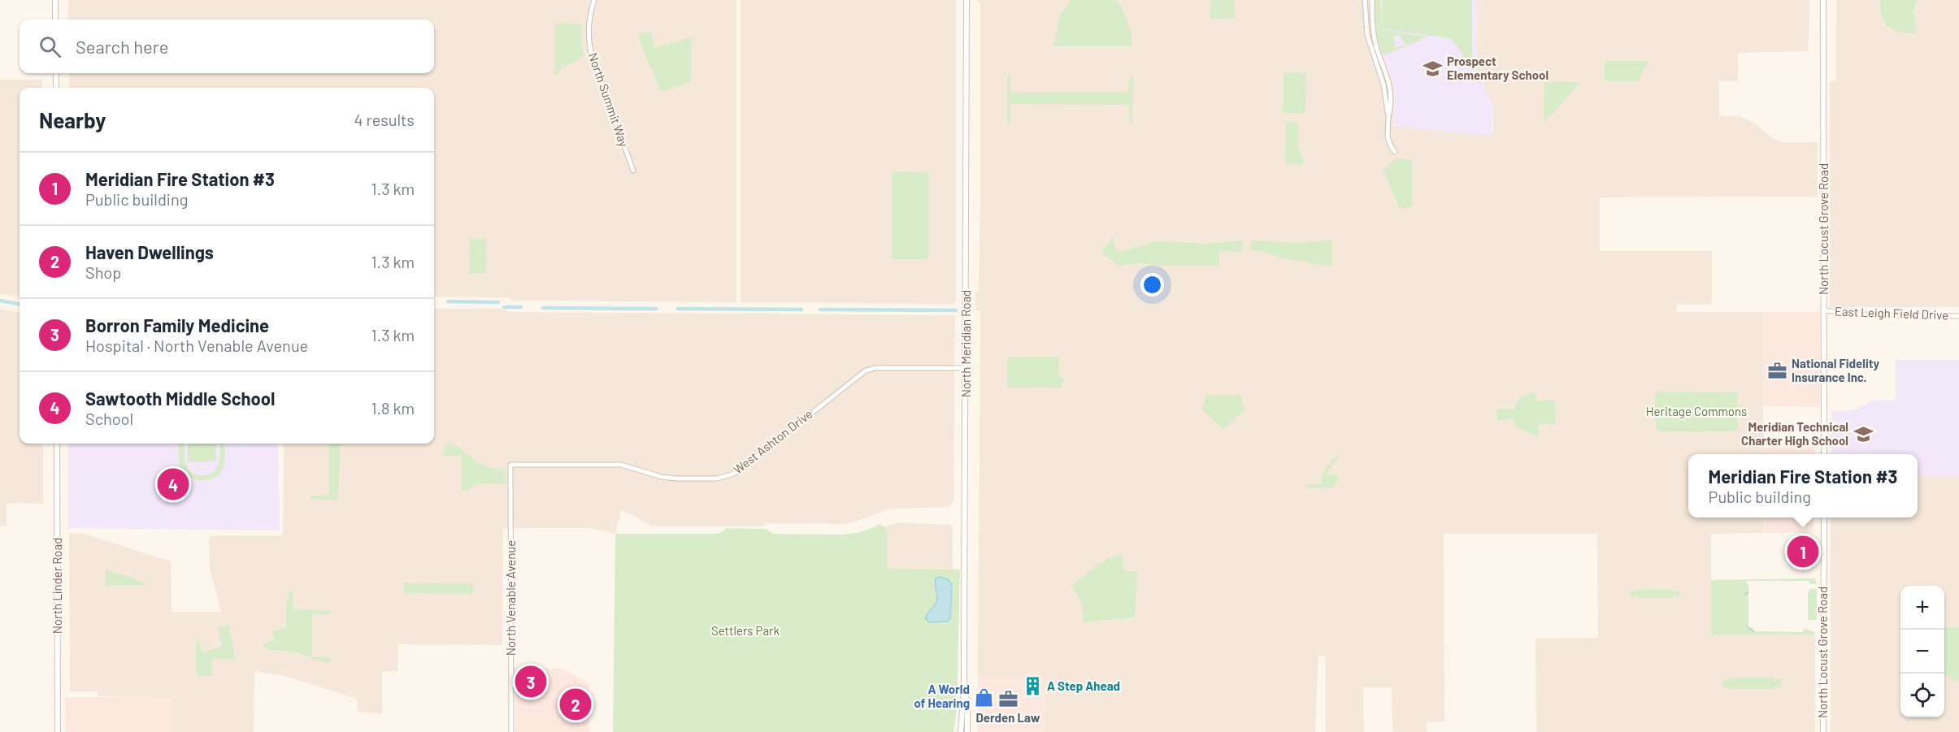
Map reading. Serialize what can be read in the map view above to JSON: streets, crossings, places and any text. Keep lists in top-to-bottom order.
{
  "streets": {
    "main road": ["North Locust Grove Road", "North Meridian Road", "North Linder Road"],
    "street": [
      "North Summit Way",
      "East Leigh Field Drive",
      "West Ashton Drive",
      "North Venable Avenue"
    ]
  },
  "crossings": [
    ["North Locust Grove Road", "East Leigh Field Drive"],
    ["North Meridian Road", "West Ashton Drive"],
    ["West Ashton Drive", "North Venable Avenue"]
  ],
  "parks": ["Heritage Commons", "Settlers Park"],
  "places": {
    "school or university": ["Prospect Elementary School", "Meridian Technical Charter High School"],
    "office": ["National Fidelity Insurance Inc.", "Derden Law"],
    "building": ["A Step Ahead"],
    "shop": ["A World of Hearing"]
  },
  "page": {
    "search": "Search here",
    "heading": ["Nearby", "4 results"],
    "list": [
      {
        "mark": "1",
        "name": "Meridian Fire Station #3",
        "note": "Public building",
        "value": "1.3 km"
      },
      {
        "mark": "2",
        "name": "Haven Dwellings",
        "note": "Shop",
        "value": "1.3 km"
      },
      {
        "mark": "3",
        "name": "Borron Family Medicine",
        "note": "Hospital · North Venable Avenue",
        "value": "1.3 km"
      },
      {
        "mark": "4",
        "name": "Sawtooth Middle School",
        "note": "School",
        "value": "1.8 km"
      }
    ],
    "popup": ["Meridian Fire Station #3", "Public building"],
    "pins": [
      "4",
      "1",
      "3",
      "2"
    ],
    "map_buttons": ["+", "−"]
  }
}
